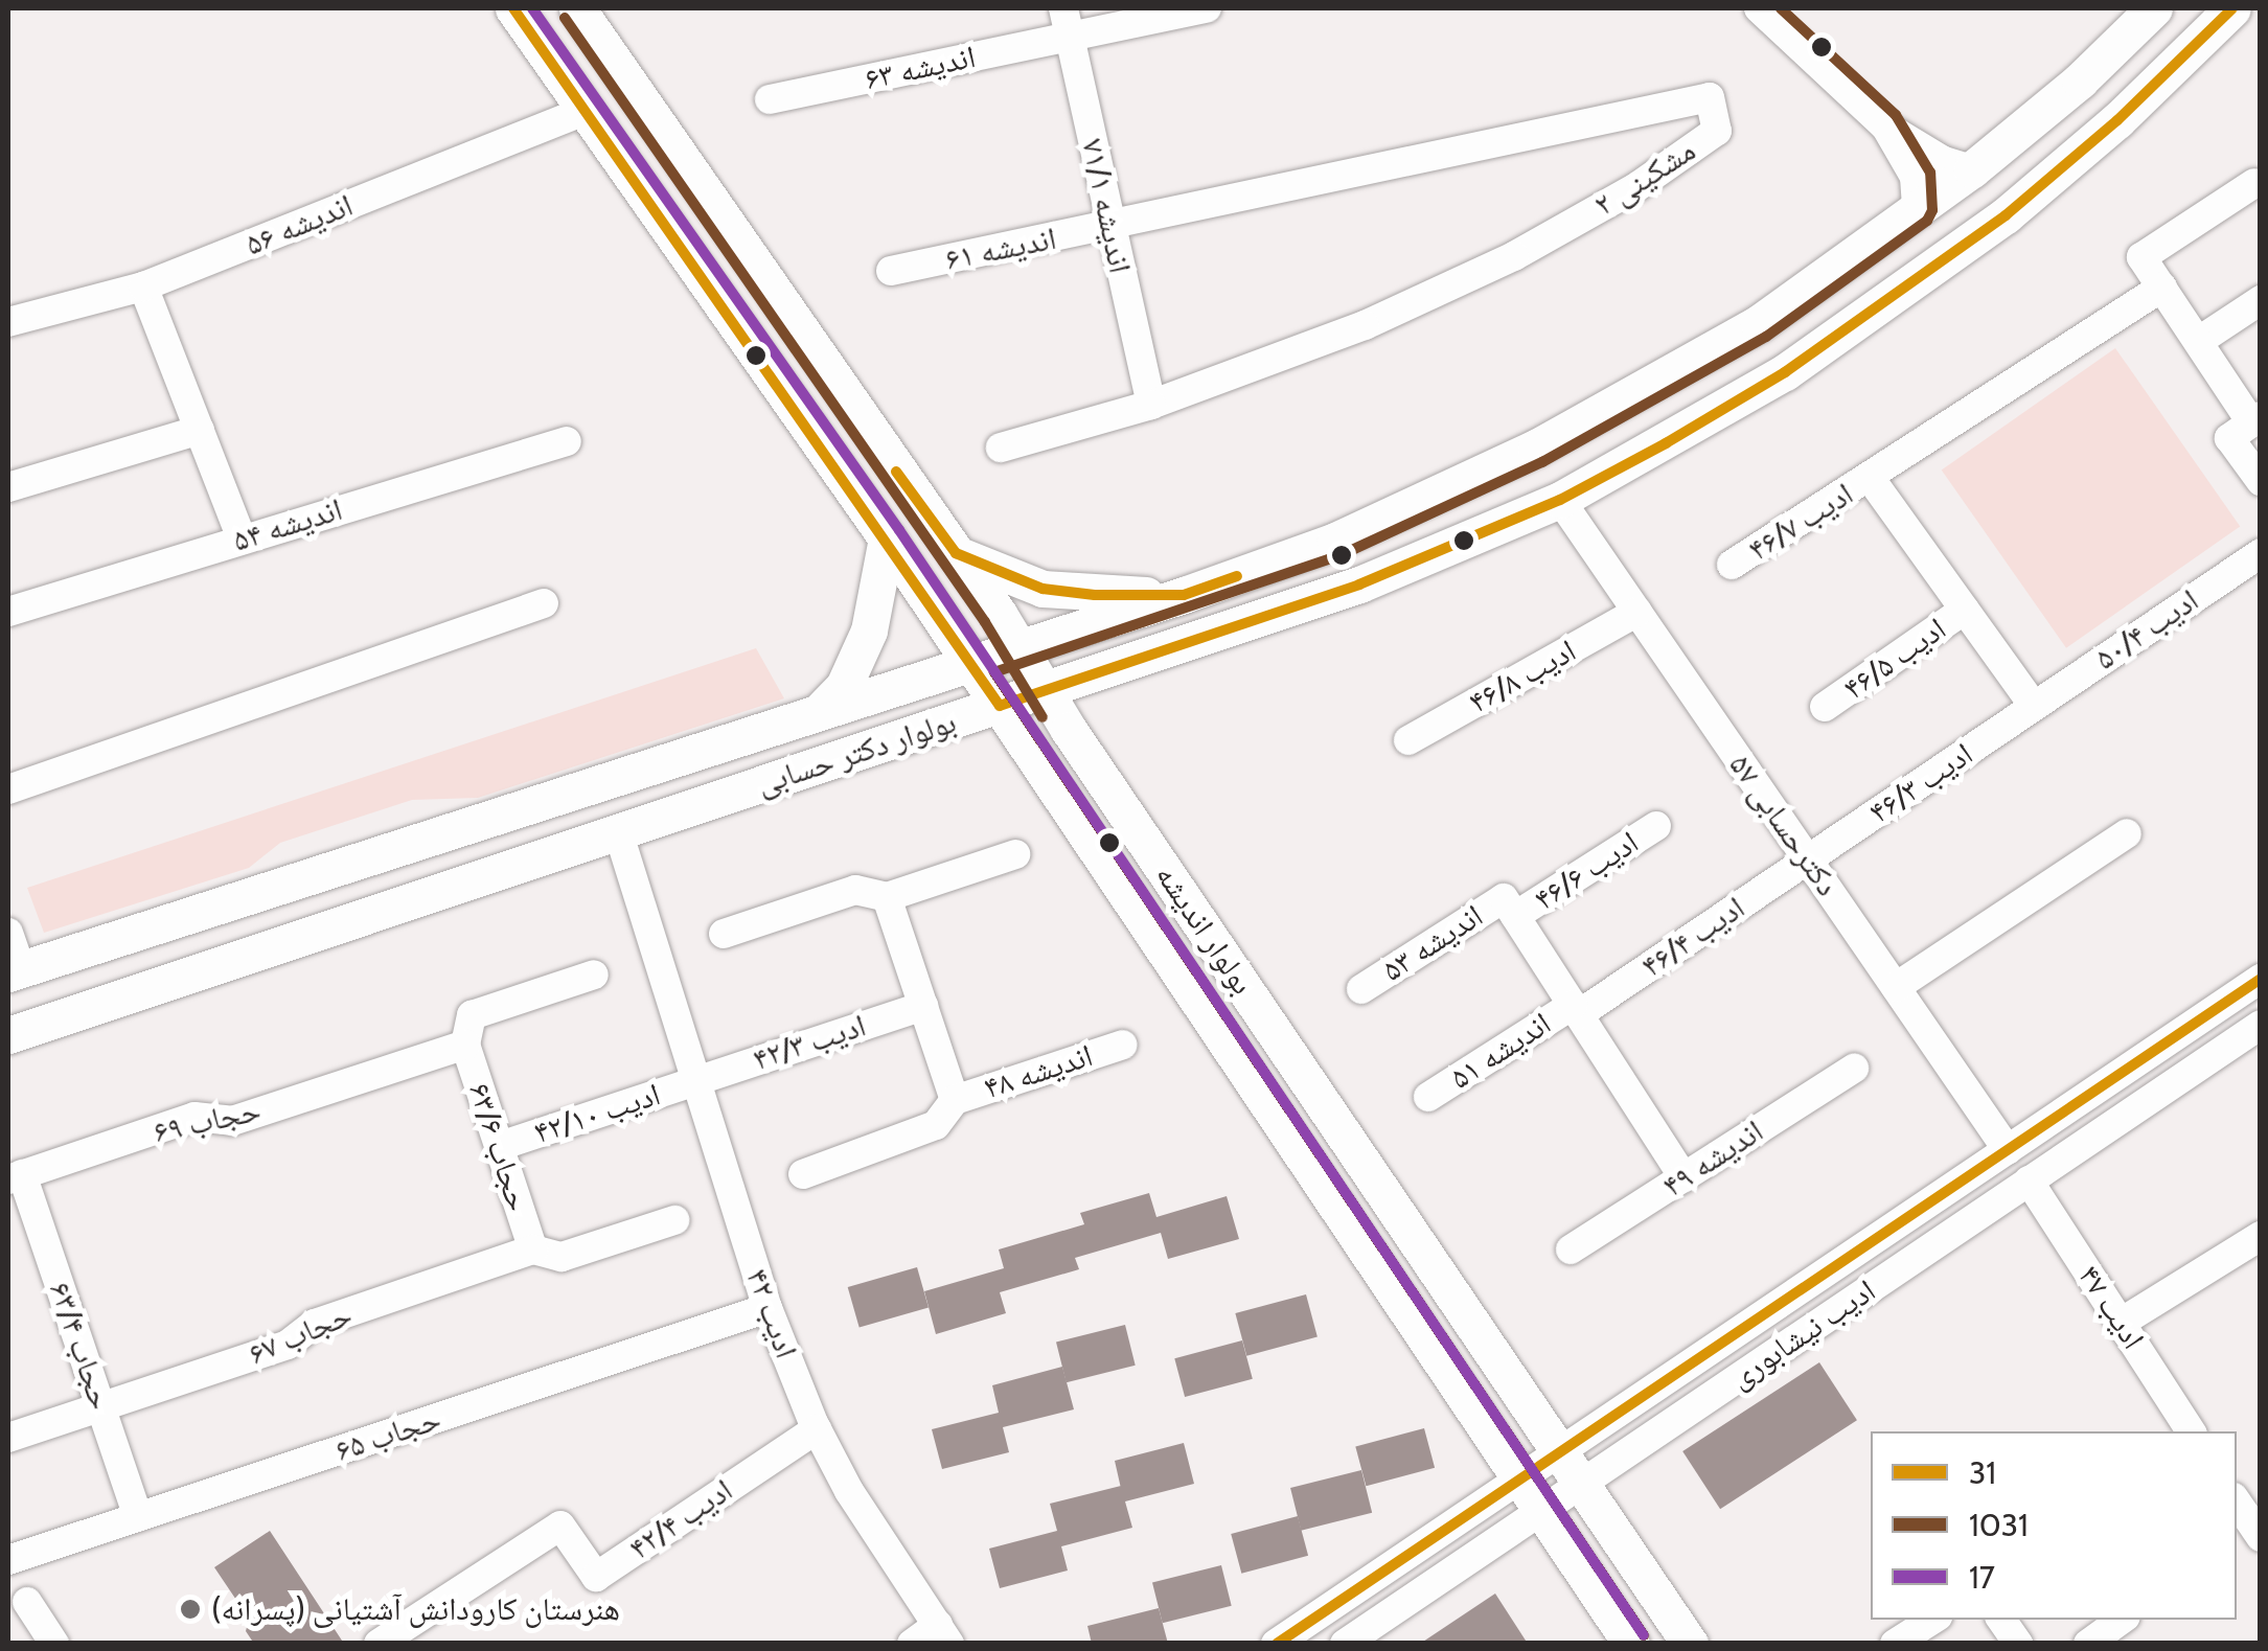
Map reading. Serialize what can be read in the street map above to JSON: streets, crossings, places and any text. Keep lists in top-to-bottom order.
{
  "streets": {
    "main road": ["بولوار دکتر حسابی", "بولوار اندیشه"],
    "street": [
      "اندیشه ۶۳",
      "مشکینی ۲",
      "اندیشه ۷۱/۱",
      "اندیشه ۵۶",
      "اندیشه ۶۱",
      "ادیب ۴۶/۷",
      "اندیشه ۵۴",
      "ادیب ۵۰/۴",
      "ادیب ۴۶/۵",
      "ادیب ۴۶/۸",
      "ادیب ۴۶/۳",
      "دکترحسابی ۵۷",
      "ادیب ۴۶/۶",
      "ادیب ۴۶/۴",
      "اندیشه ۵۳",
      "ادیب ۴۲/۳",
      "اندیشه ۵۱",
      "اندیشه ۴۸",
      "ادیب ۴۲/۱۰",
      "حجاب ۶۹",
      "حجاب ۶۳/۶",
      "اندیشه ۴۹",
      "ادیب ۴۷",
      "ادیب ۴۲",
      "حجاب ۶۷",
      "ادیب نیشابوری",
      "حجاب ۶۳/۴",
      "حجاب ۶۵",
      "ادیب ۴۲/۴"
    ]
  },
  "crossings": [
    ["اندیشه ۶۳", "اندیشه ۷۱/۱"],
    ["مشکینی ۲", "اندیشه ۷۱/۱"],
    ["مشکینی ۲", "اندیشه ۶۱"],
    ["اندیشه ۷۱/۱", "اندیشه ۶۱"],
    ["اندیشه ۵۶", "بولوار اندیشه"],
    ["ادیب ۵۰/۴", "ادیب ۴۶/۳"],
    ["ادیب ۴۶/۸", "دکترحسابی ۵۷"],
    ["بولوار دکتر حسابی", "دکترحسابی ۵۷"],
    ["بولوار دکتر حسابی", "بولوار اندیشه"],
    ["بولوار دکتر حسابی", "ادیب ۴۲"],
    ["ادیب ۴۶/۳", "دکترحسابی ۵۷"],
    ["ادیب ۴۶/۳", "ادیب ۴۶/۴"],
    ["دکترحسابی ۵۷", "ادیب ۴۶/۴"],
    ["دکترحسابی ۵۷", "ادیب نیشابوری"],
    ["ادیب ۴۶/۶", "اندیشه ۵۳"],
    ["بولوار اندیشه", "ادیب نیشابوری"],
    ["ادیب ۴۶/۴", "اندیشه ۵۱"],
    ["ادیب ۴۲/۳", "ادیب ۴۲/۱۰"],
    ["ادیب ۴۲/۳", "ادیب ۴۲"],
    ["ادیب ۴۲/۱۰", "حجاب ۶۳/۶"],
    ["ادیب ۴۲/۱۰", "ادیب ۴۲"],
    ["حجاب ۶۹", "حجاب ۶۳/۶"],
    ["حجاب ۶۹", "حجاب ۶۳/۴"],
    ["حجاب ۶۳/۶", "حجاب ۶۷"],
    ["ادیب ۴۷", "ادیب نیشابوری"],
    ["ادیب ۴۲", "حجاب ۶۵"],
    ["ادیب ۴۲", "ادیب ۴۲/۴"],
    ["حجاب ۶۷", "حجاب ۶۳/۴"],
    ["حجاب ۶۳/۴", "حجاب ۶۵"]
  ],
  "places": ["هنرستان کارودانش آشتیانی (پسرانه)"],
  "lines": ["transit line 31", "transit line 1031", "transit line 17"],
  "legend": ["31", "1031", "17"]
}
